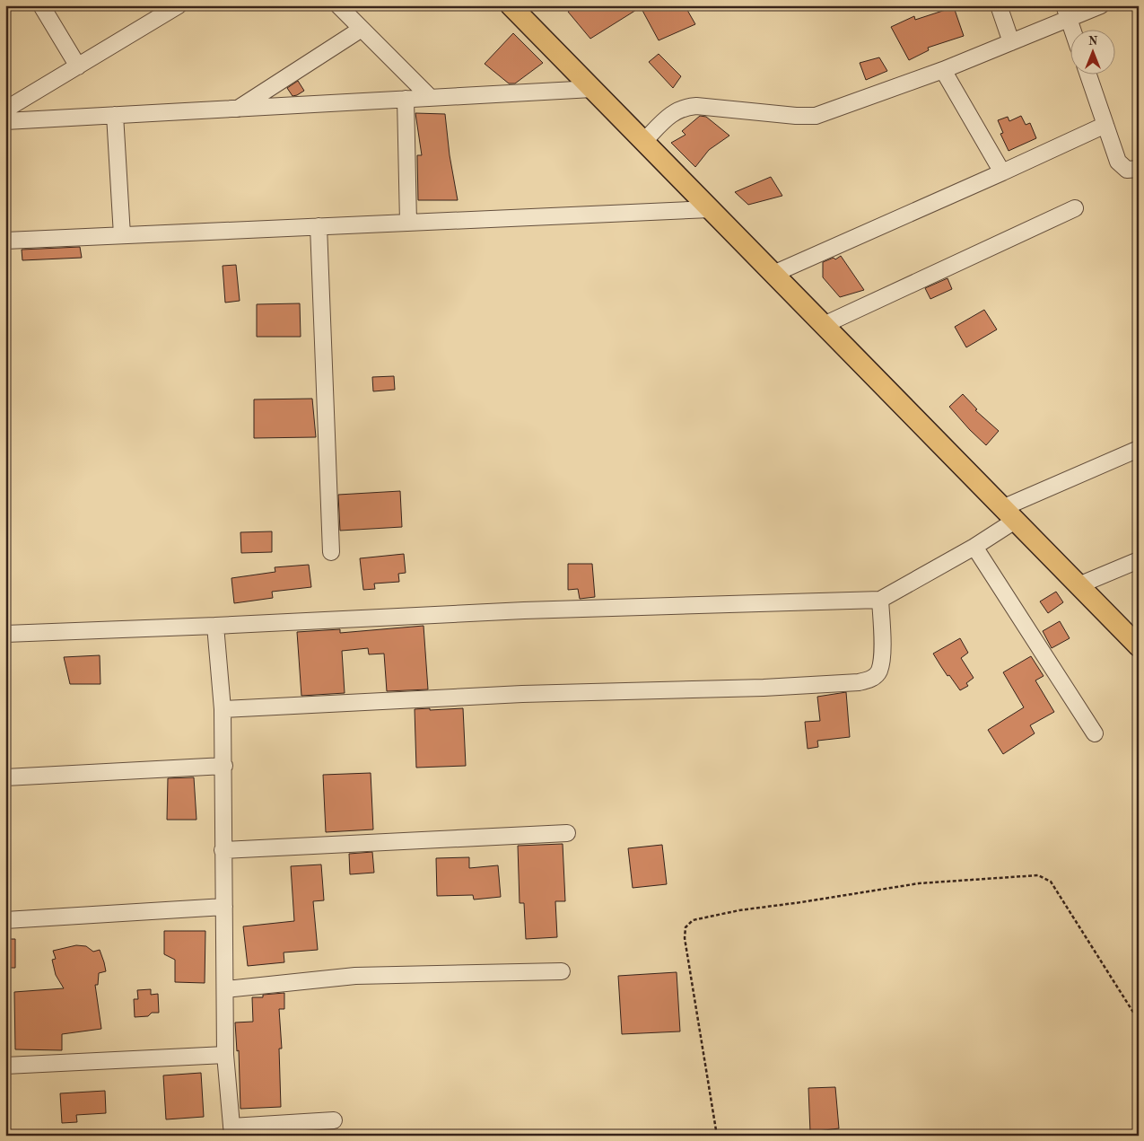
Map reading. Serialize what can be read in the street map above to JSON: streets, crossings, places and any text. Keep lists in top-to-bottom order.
{
  "north": "top"
}
